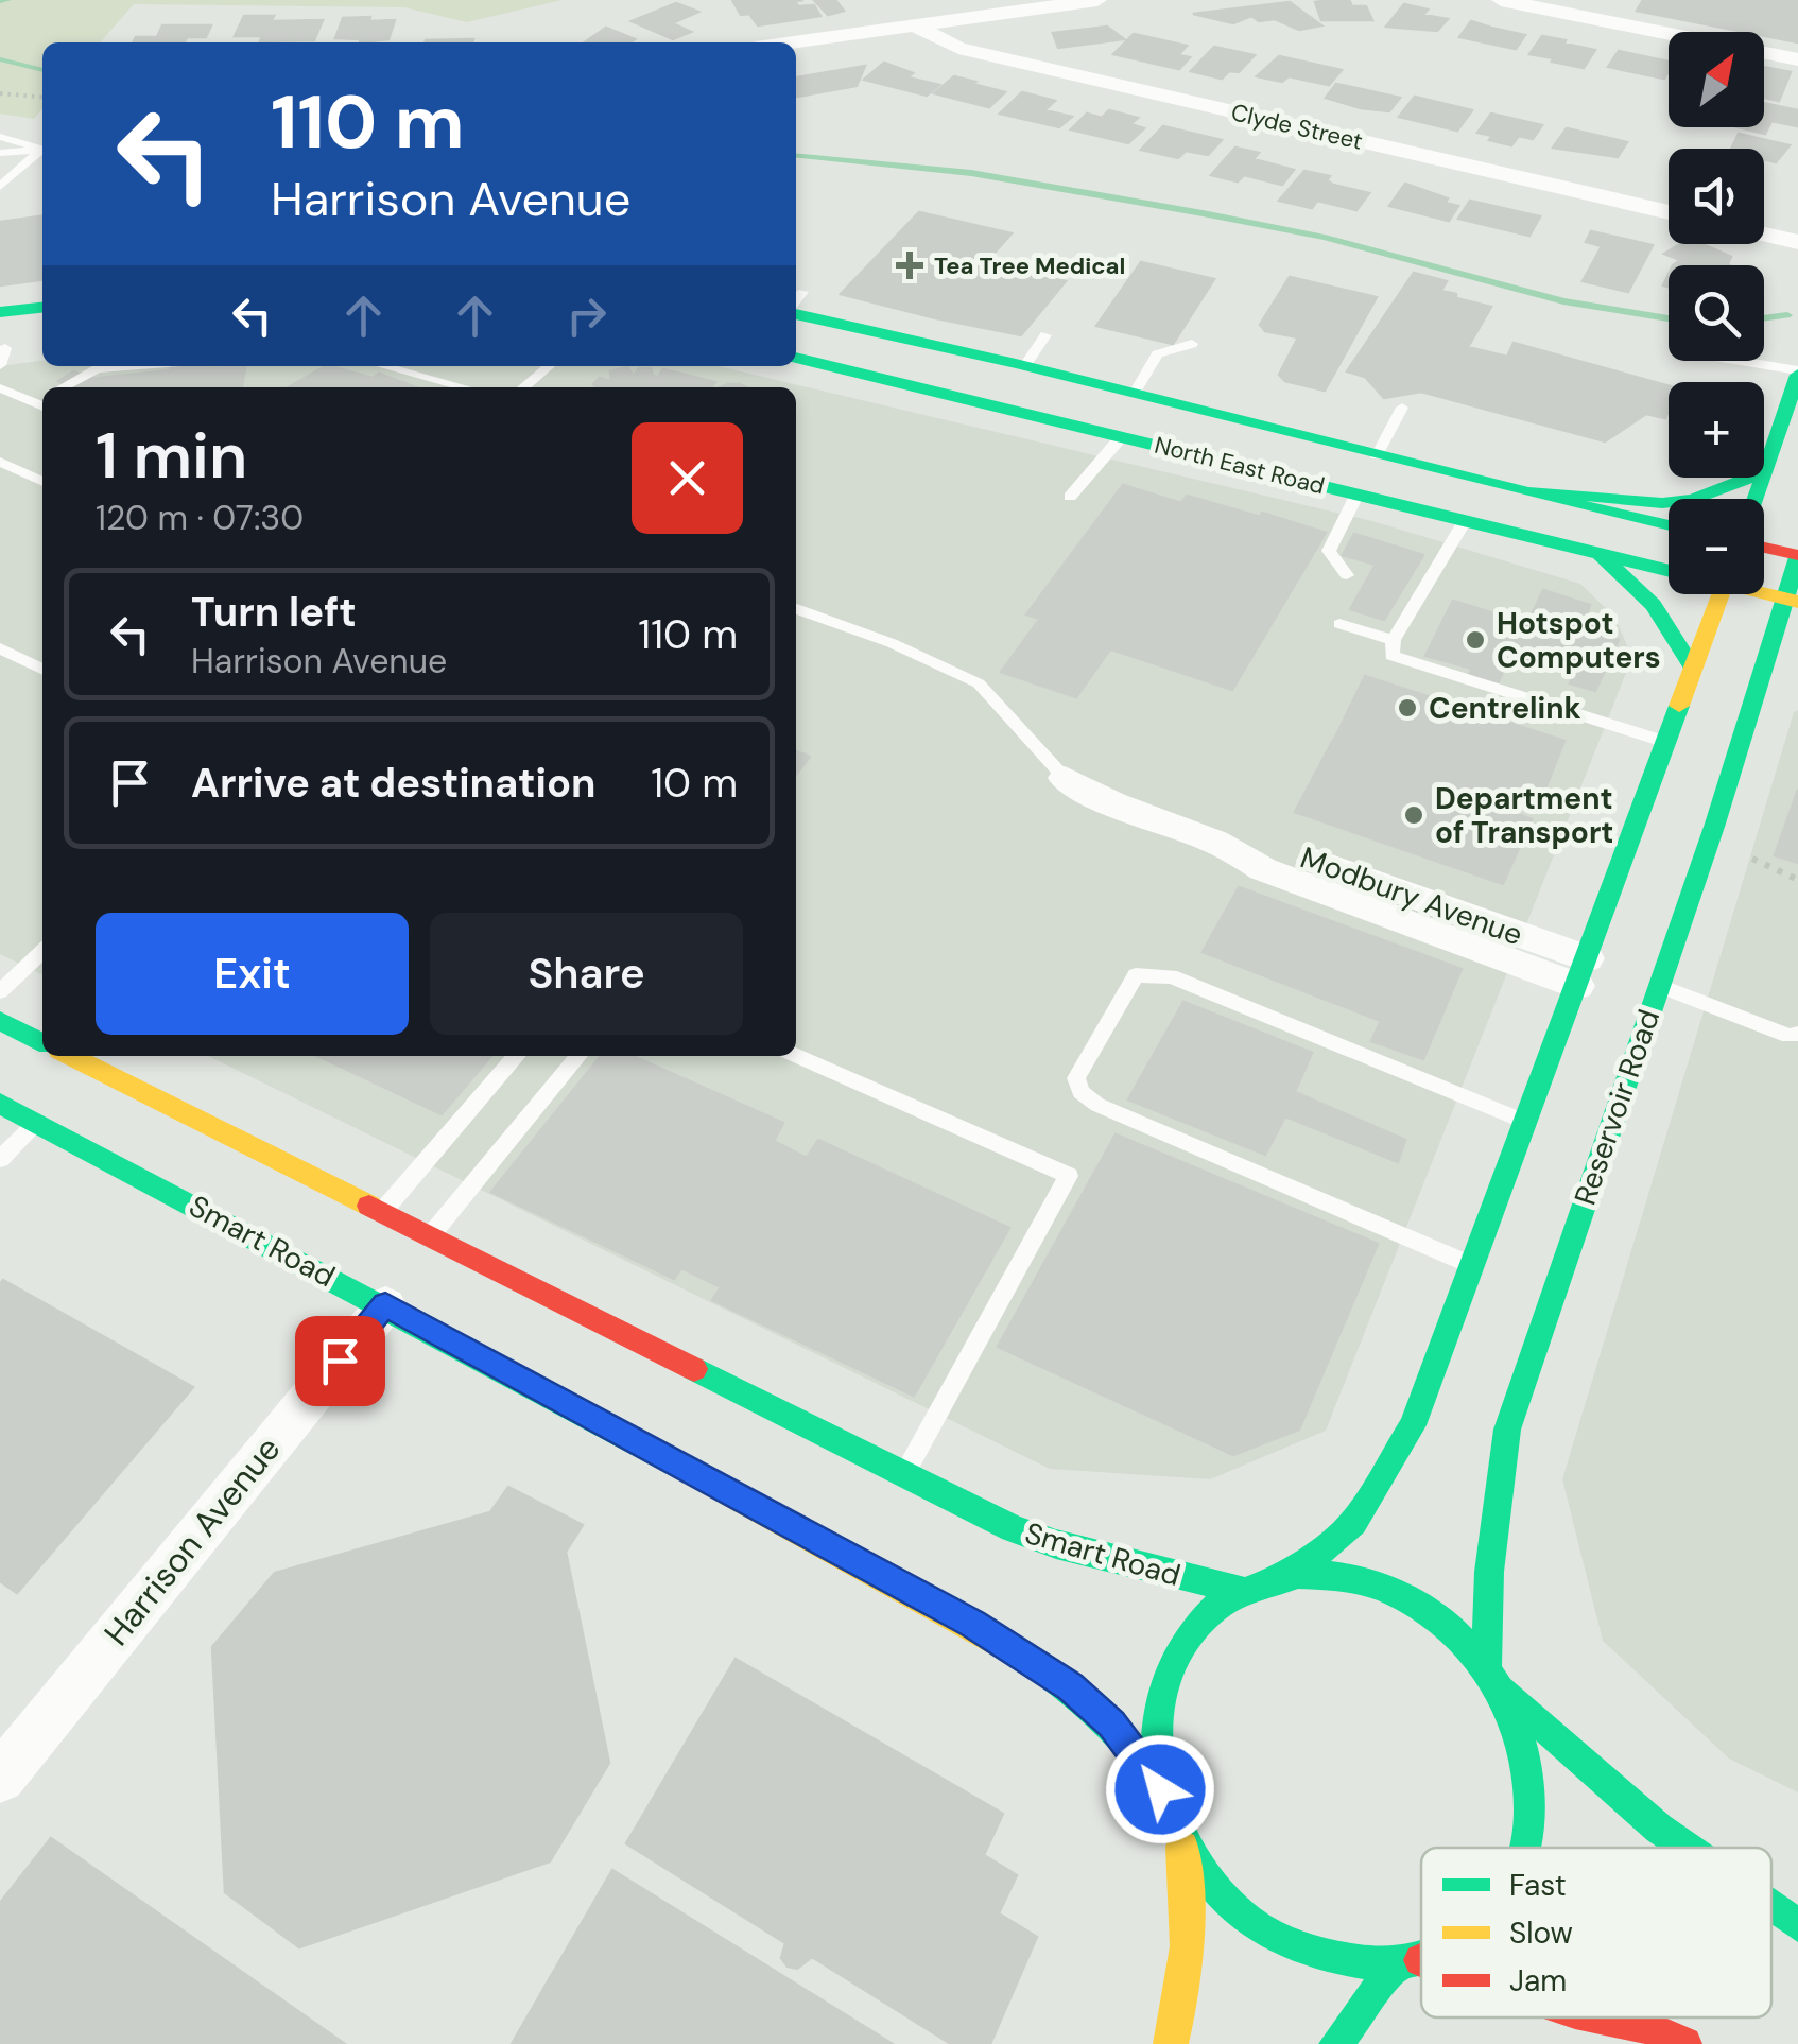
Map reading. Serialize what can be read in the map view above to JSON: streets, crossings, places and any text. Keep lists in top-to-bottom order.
{
  "streets": {
    "main road": ["North East Road", "Reservoir Road", "Smart Road"],
    "street": ["Clyde Street", "Modbury Avenue", "Harrison Avenue"]
  },
  "crossings": [
    ["North East Road", "Reservoir Road"],
    ["Smart Road", "Harrison Avenue"]
  ],
  "places": {
    "health": ["Tea Tree Medical"],
    "other": ["Hotspot Computers", "Centrelink", "Department of Transport"]
  },
  "legend": ["Fast", "Slow", "Jam"],
  "north": "top right",
  "page": {
    "map_buttons": ["+", "−"],
    "turn": ["110 m", "Harrison Avenue"],
    "heading": ["1 min", "120 m · 07:30"],
    "list": [
      {
        "name": "Turn left",
        "note": "Harrison Avenue",
        "value": "110 m"
      },
      {
        "name": "Arrive at destination",
        "value": "10 m"
      }
    ],
    "buttons": ["Exit", "Share"]
  }
}
